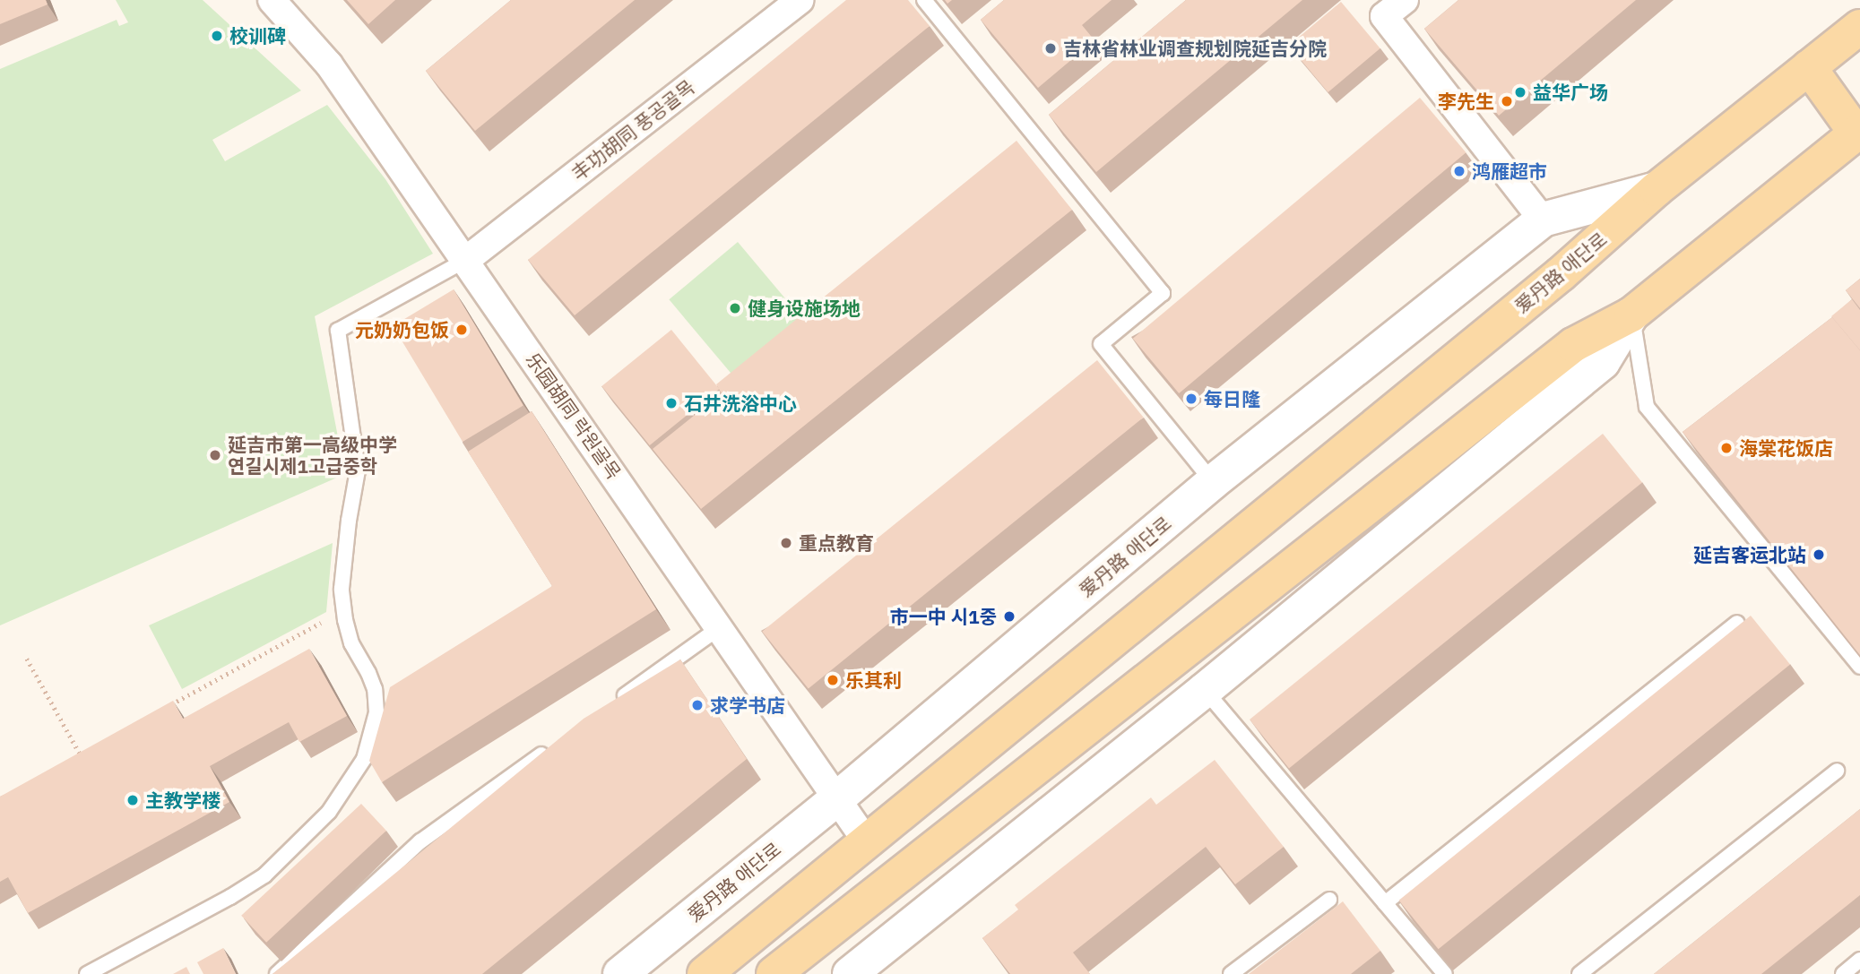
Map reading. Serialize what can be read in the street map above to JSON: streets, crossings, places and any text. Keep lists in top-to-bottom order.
{
  "streets": {
    "main road": ["爱丹路 애단로"],
    "street": ["丰功胡同 풍공골목", "乐园胡同 락원골목"]
  },
  "crossings": [
    ["丰功胡同 풍공골목", "乐园胡同 락원골목"],
    ["爱丹路 애단로", "乐园胡同 락원골목"]
  ],
  "places": [
    "校训碑",
    "吉林省林业调查规划院延吉分院",
    "益华广场",
    "李先生",
    "鸿雁超市",
    "健身设施场地",
    "元奶奶包饭",
    "每日隆",
    "石井洗浴中心",
    "海棠花饭店",
    "延吉市第一高级中学 연길시제1고급중학",
    "重点教育",
    "延吉客运北站",
    "市一中 시1중",
    "乐其利",
    "求学书店",
    "主教学楼"
  ]
}
